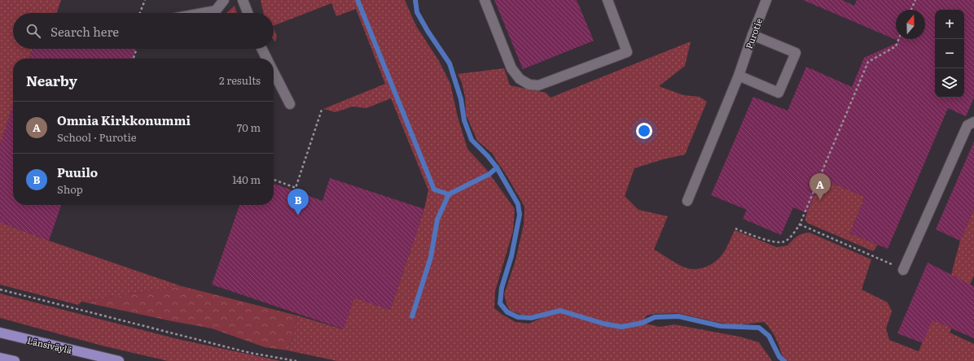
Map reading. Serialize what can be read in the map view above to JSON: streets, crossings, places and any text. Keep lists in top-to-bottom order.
{
  "streets": {
    "main road": ["Länsiväylä"],
    "street": ["Purotie"]
  },
  "north": "top",
  "page": {
    "map_buttons": ["+", "−"],
    "search": "Search here",
    "heading": ["Nearby", "2 results"],
    "list": [
      {
        "mark": "A",
        "name": "Omnia Kirkkonummi",
        "note": "School · Purotie",
        "value": "70 m"
      },
      {
        "mark": "B",
        "name": "Puuilo",
        "note": "Shop",
        "value": "140 m"
      }
    ],
    "pins": ["A", "B"]
  }
}
